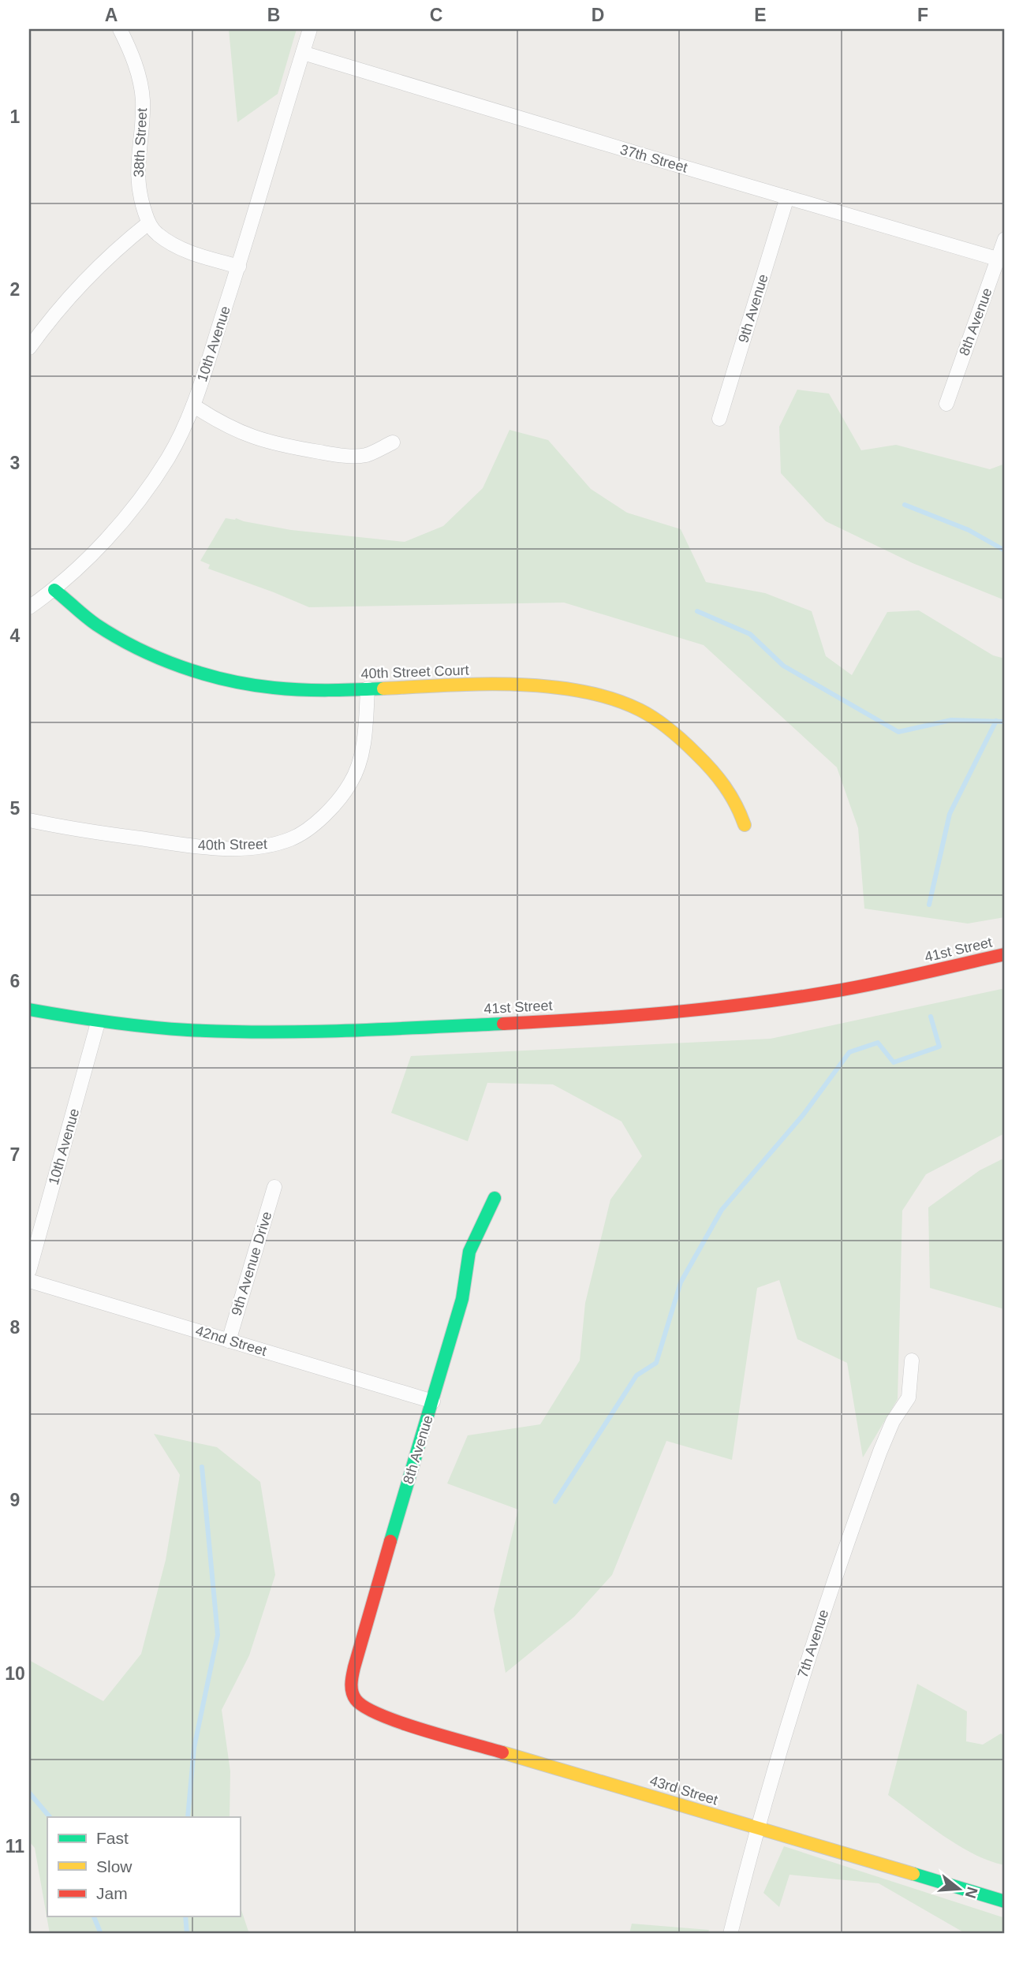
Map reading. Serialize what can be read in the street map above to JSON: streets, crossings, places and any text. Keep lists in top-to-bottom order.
{
  "streets": {
    "street": [
      "38th Street",
      "37th Street",
      "9th Avenue",
      "8th Avenue",
      "10th Avenue",
      "40th Street Court",
      "40th Street",
      "41st Street",
      "9th Avenue Drive",
      "42nd Street",
      "7th Avenue",
      "43rd Street"
    ]
  },
  "crossings": [
    ["37th Street", "9th Avenue"],
    ["37th Street", "8th Avenue"],
    ["37th Street", "10th Avenue"],
    ["8th Avenue", "42nd Street"],
    ["8th Avenue", "43rd Street"],
    ["10th Avenue", "40th Street Court"],
    ["10th Avenue", "41st Street"],
    ["40th Street Court", "40th Street"],
    ["9th Avenue Drive", "42nd Street"],
    ["7th Avenue", "43rd Street"]
  ],
  "legend": ["Fast", "Slow", "Jam"],
  "north": "right",
  "grid": {
    "columns": [
      "A",
      "B",
      "C",
      "D",
      "E",
      "F"
    ],
    "rows": [
      "1",
      "2",
      "3",
      "4",
      "5",
      "6",
      "7",
      "8",
      "9",
      "10",
      "11"
    ]
  }
}
